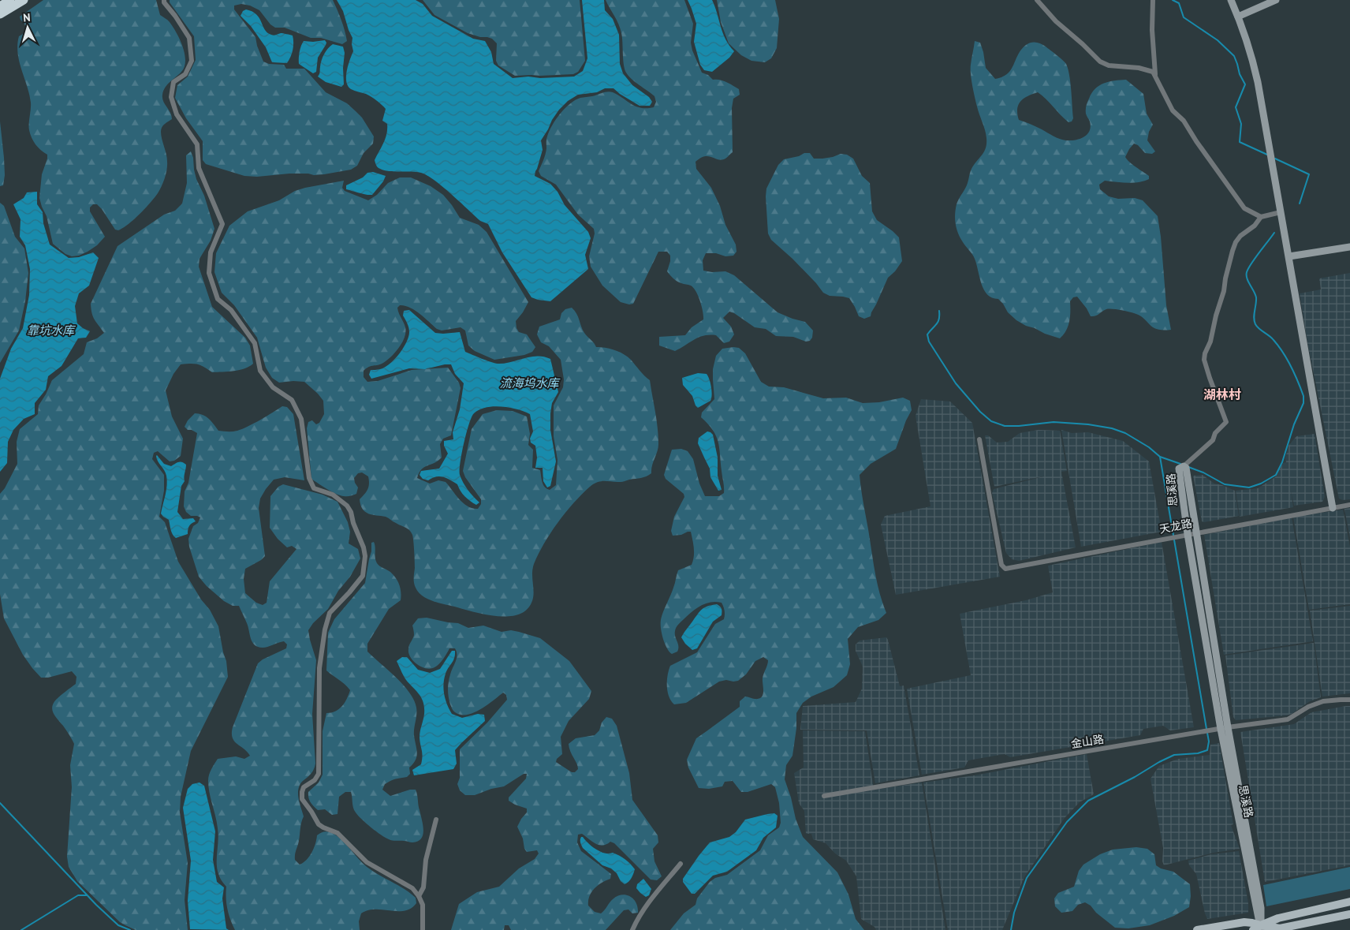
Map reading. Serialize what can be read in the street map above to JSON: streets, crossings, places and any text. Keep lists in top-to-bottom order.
{
  "streets": {
    "street": ["思溪路", "天龙路", "金山路"]
  },
  "crossings": [
    ["思溪路", "天龙路"],
    ["思溪路", "金山路"]
  ],
  "districts": ["湖林村"],
  "water": ["靠坑水库", "流海坞水库"],
  "north": "top"
}
